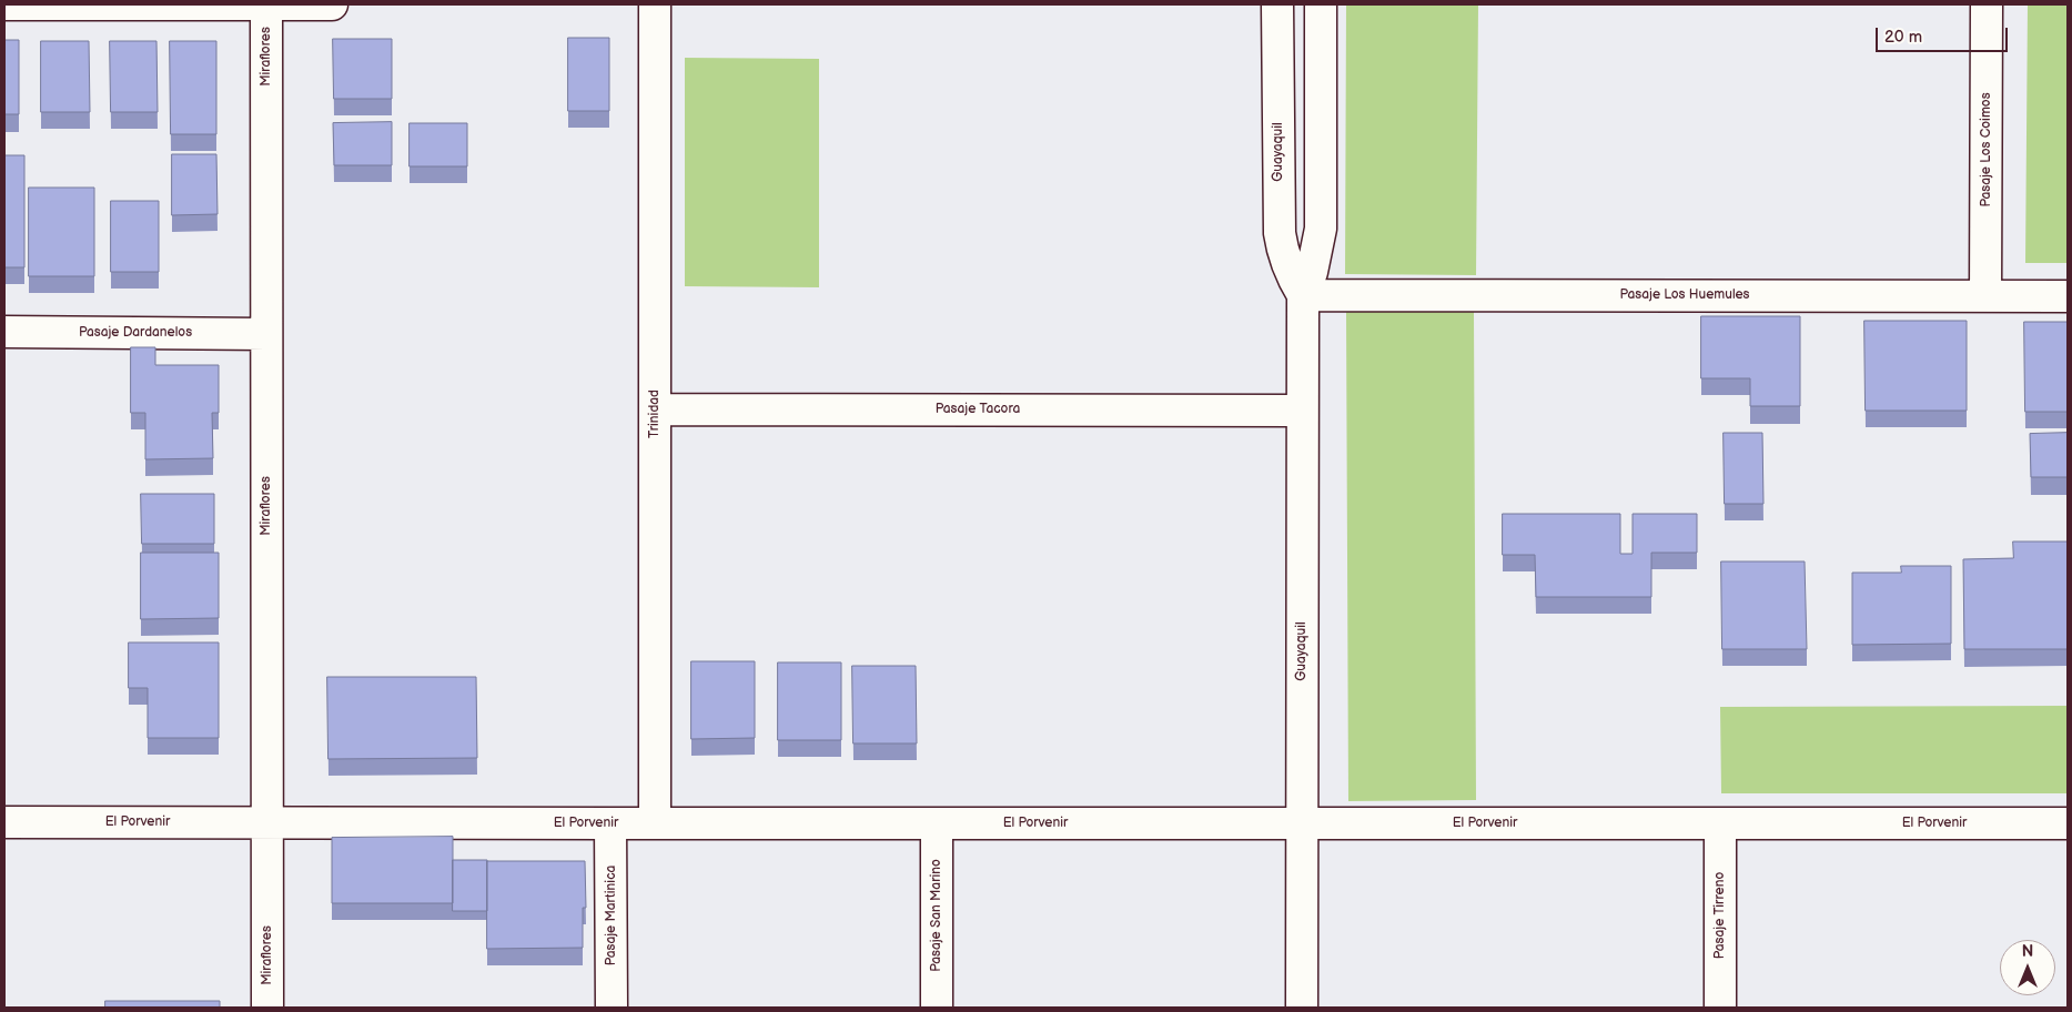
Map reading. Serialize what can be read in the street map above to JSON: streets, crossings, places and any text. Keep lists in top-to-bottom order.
{
  "streets": {
    "street": [
      "Miraflores",
      "Pasaje Los Coimos",
      "Guayaquil",
      "Pasaje Los Huemules",
      "Pasaje Dardanelos",
      "Pasaje Tacora",
      "Trinidad",
      "El Porvenir",
      "Pasaje Martinica",
      "Pasaje San Marino",
      "Pasaje Tirreno"
    ]
  },
  "crossings": [
    ["Miraflores", "Pasaje Dardanelos"],
    ["Miraflores", "El Porvenir"],
    ["Pasaje Los Coimos", "Pasaje Los Huemules"],
    ["Guayaquil", "Pasaje Los Huemules"],
    ["Guayaquil", "Pasaje Tacora"],
    ["Guayaquil", "El Porvenir"],
    ["Pasaje Tacora", "Trinidad"],
    ["Trinidad", "El Porvenir"],
    ["El Porvenir", "Pasaje Martinica"],
    ["El Porvenir", "Pasaje San Marino"],
    ["El Porvenir", "Pasaje Tirreno"]
  ],
  "scale_bar": "20 m",
  "north": "top"
}
